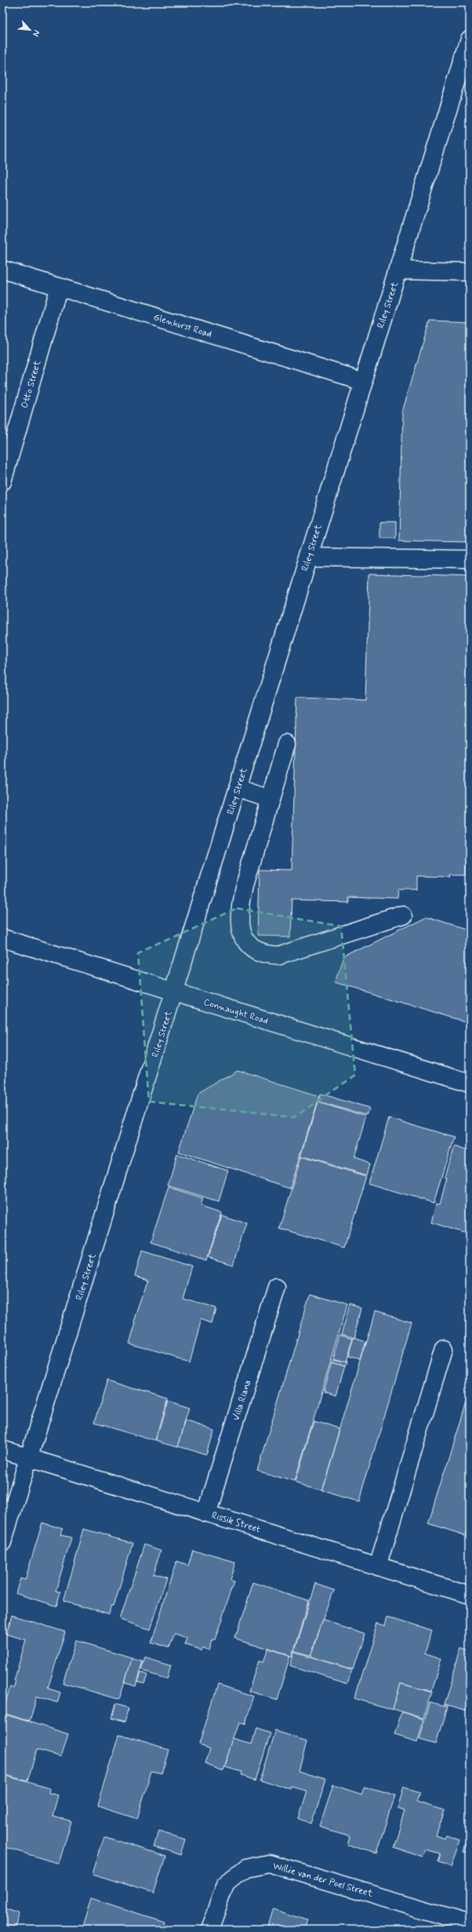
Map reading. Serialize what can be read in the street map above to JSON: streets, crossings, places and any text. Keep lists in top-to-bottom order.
{
  "streets": {
    "street": [
      "Riley Street",
      "Glenhurst Road",
      "Otto Street",
      "Connaught Road",
      "Villa Riana",
      "Rissik Street",
      "Willie van der Poel Street"
    ]
  },
  "crossings": [
    ["Riley Street", "Glenhurst Road"],
    ["Riley Street", "Connaught Road"],
    ["Riley Street", "Rissik Street"],
    ["Glenhurst Road", "Otto Street"],
    ["Villa Riana", "Rissik Street"]
  ],
  "north": "bottom right"
}
